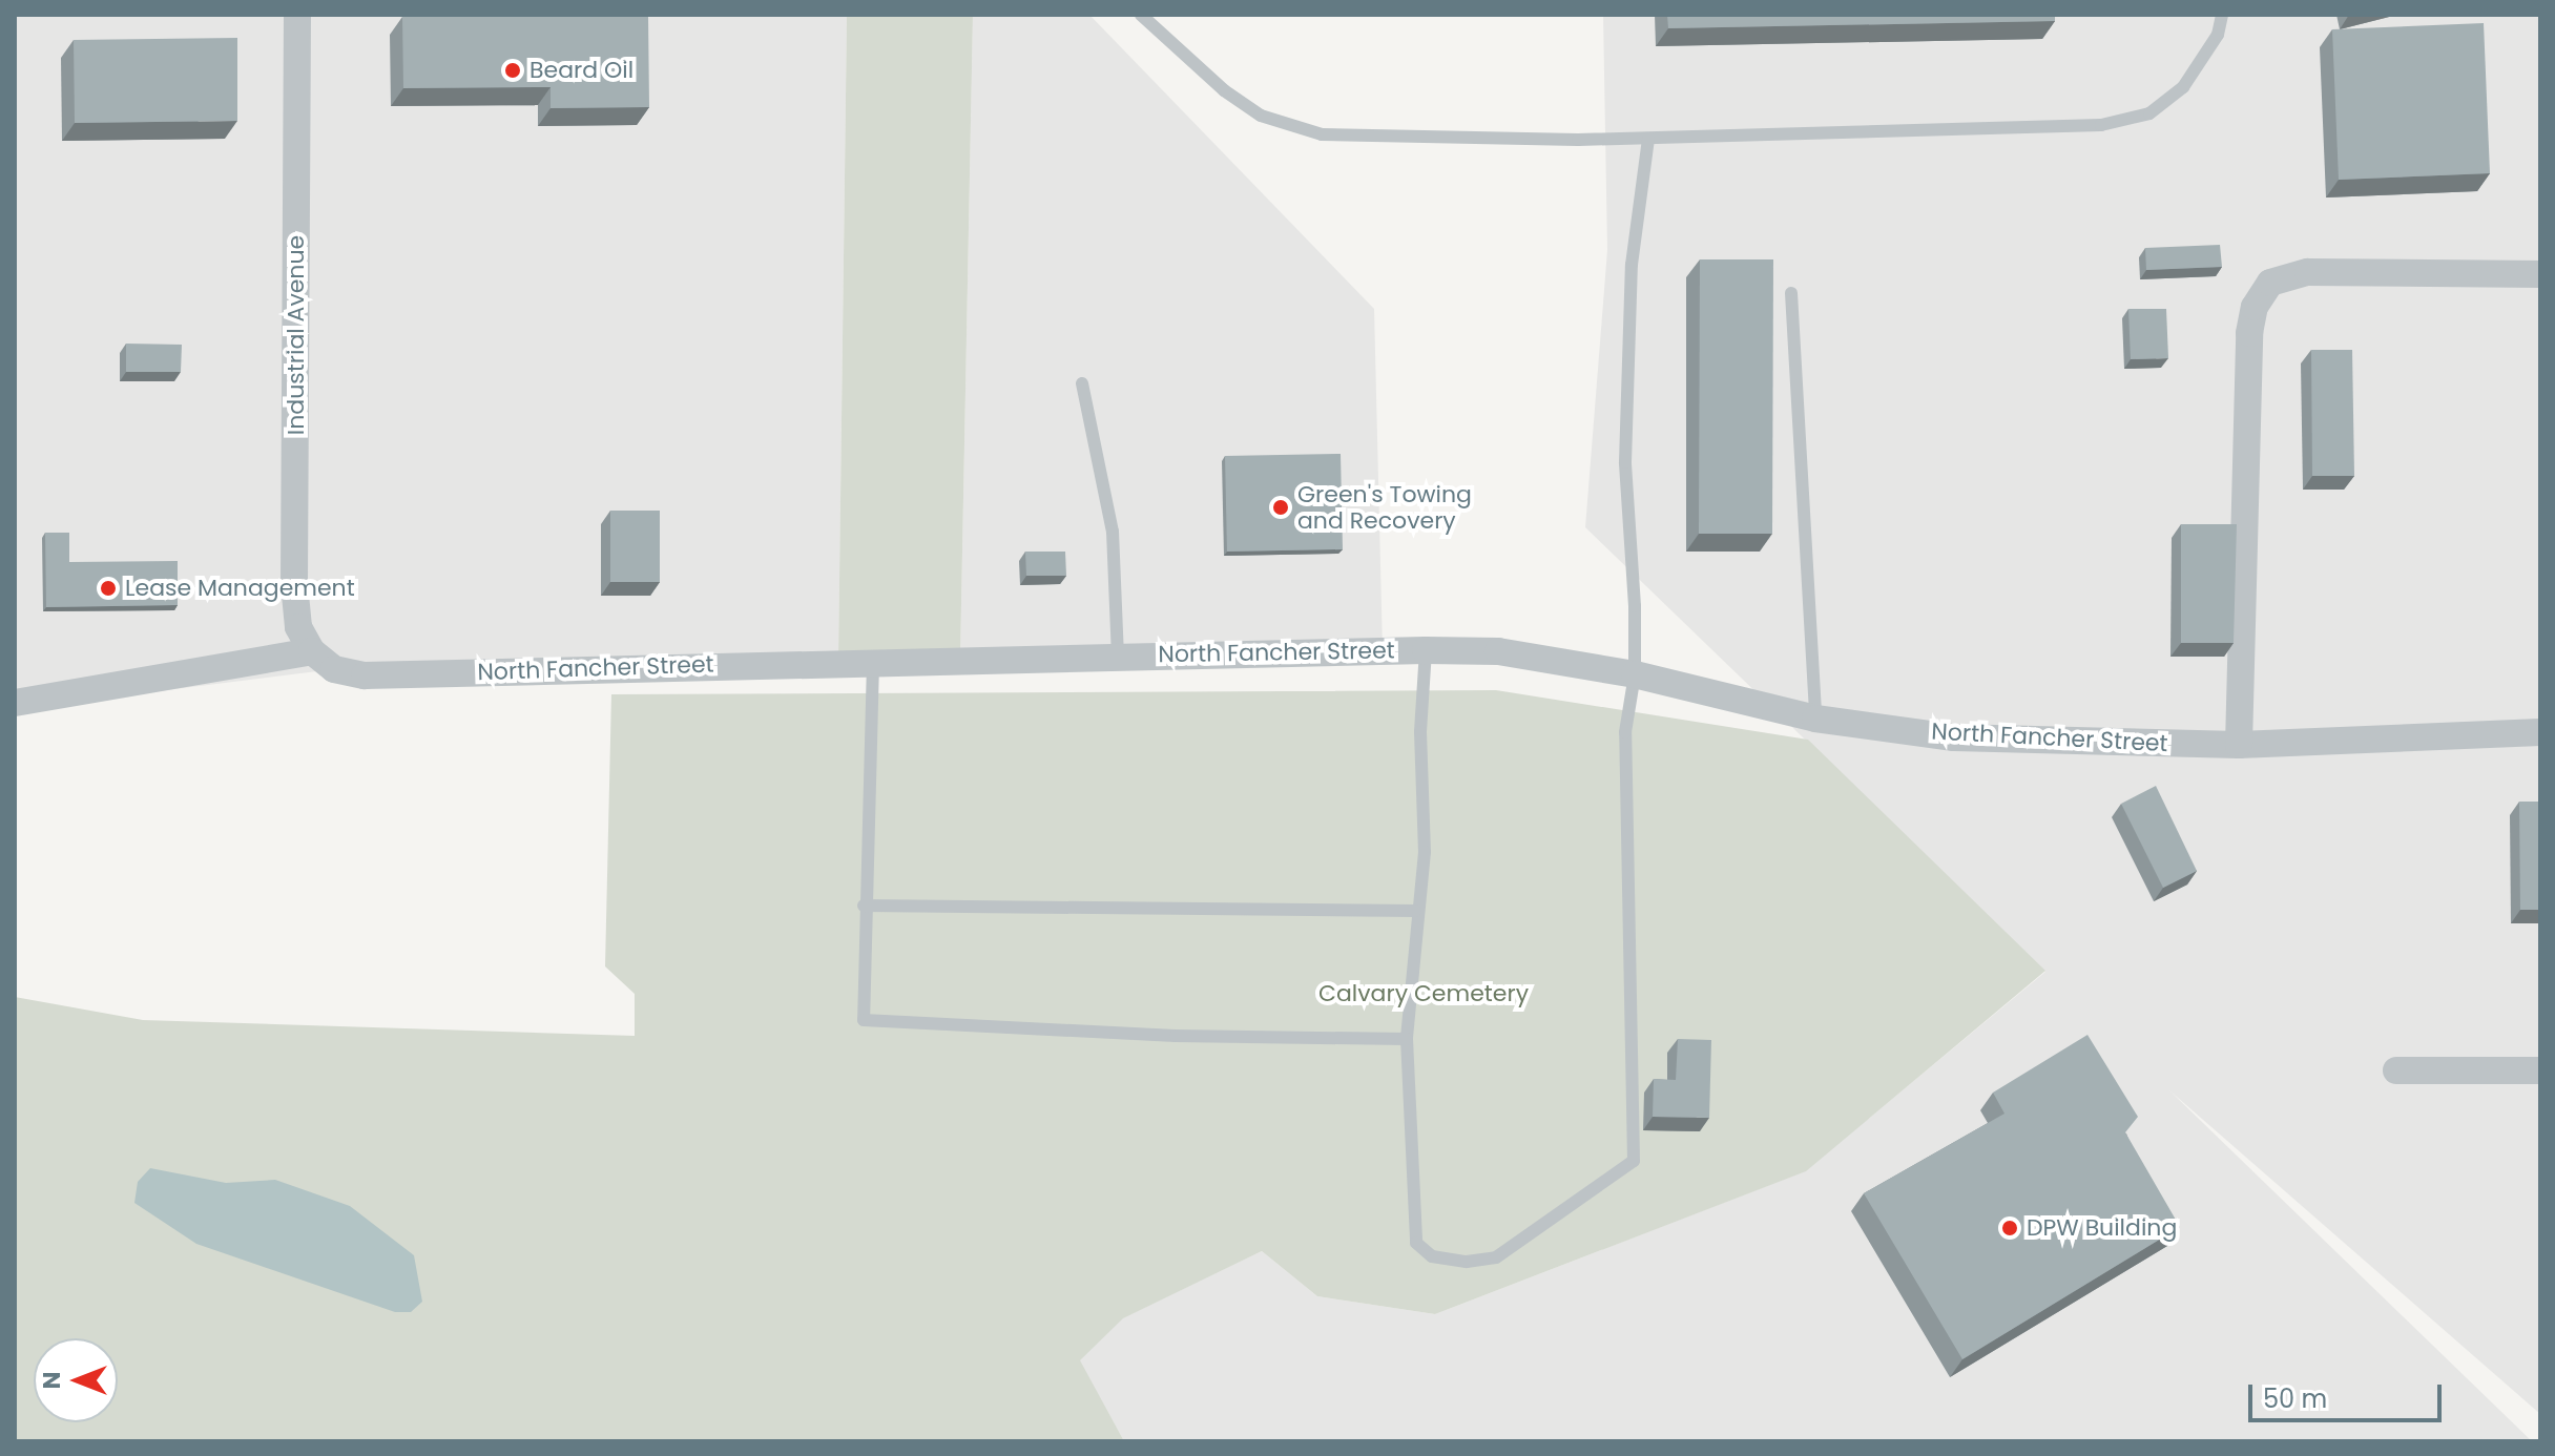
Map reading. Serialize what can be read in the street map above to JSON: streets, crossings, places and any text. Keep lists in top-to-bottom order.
{
  "streets": {
    "street": ["Industrial Avenue", "North Fancher Street"]
  },
  "crossings": [
    ["Industrial Avenue", "North Fancher Street"]
  ],
  "parks": ["Calvary Cemetery"],
  "places": [
    "Beard Oil",
    "Green's Towing and Recovery",
    "Lease Management",
    "DPW Building"
  ],
  "scale_bar": "50 m",
  "north": "left"
}
